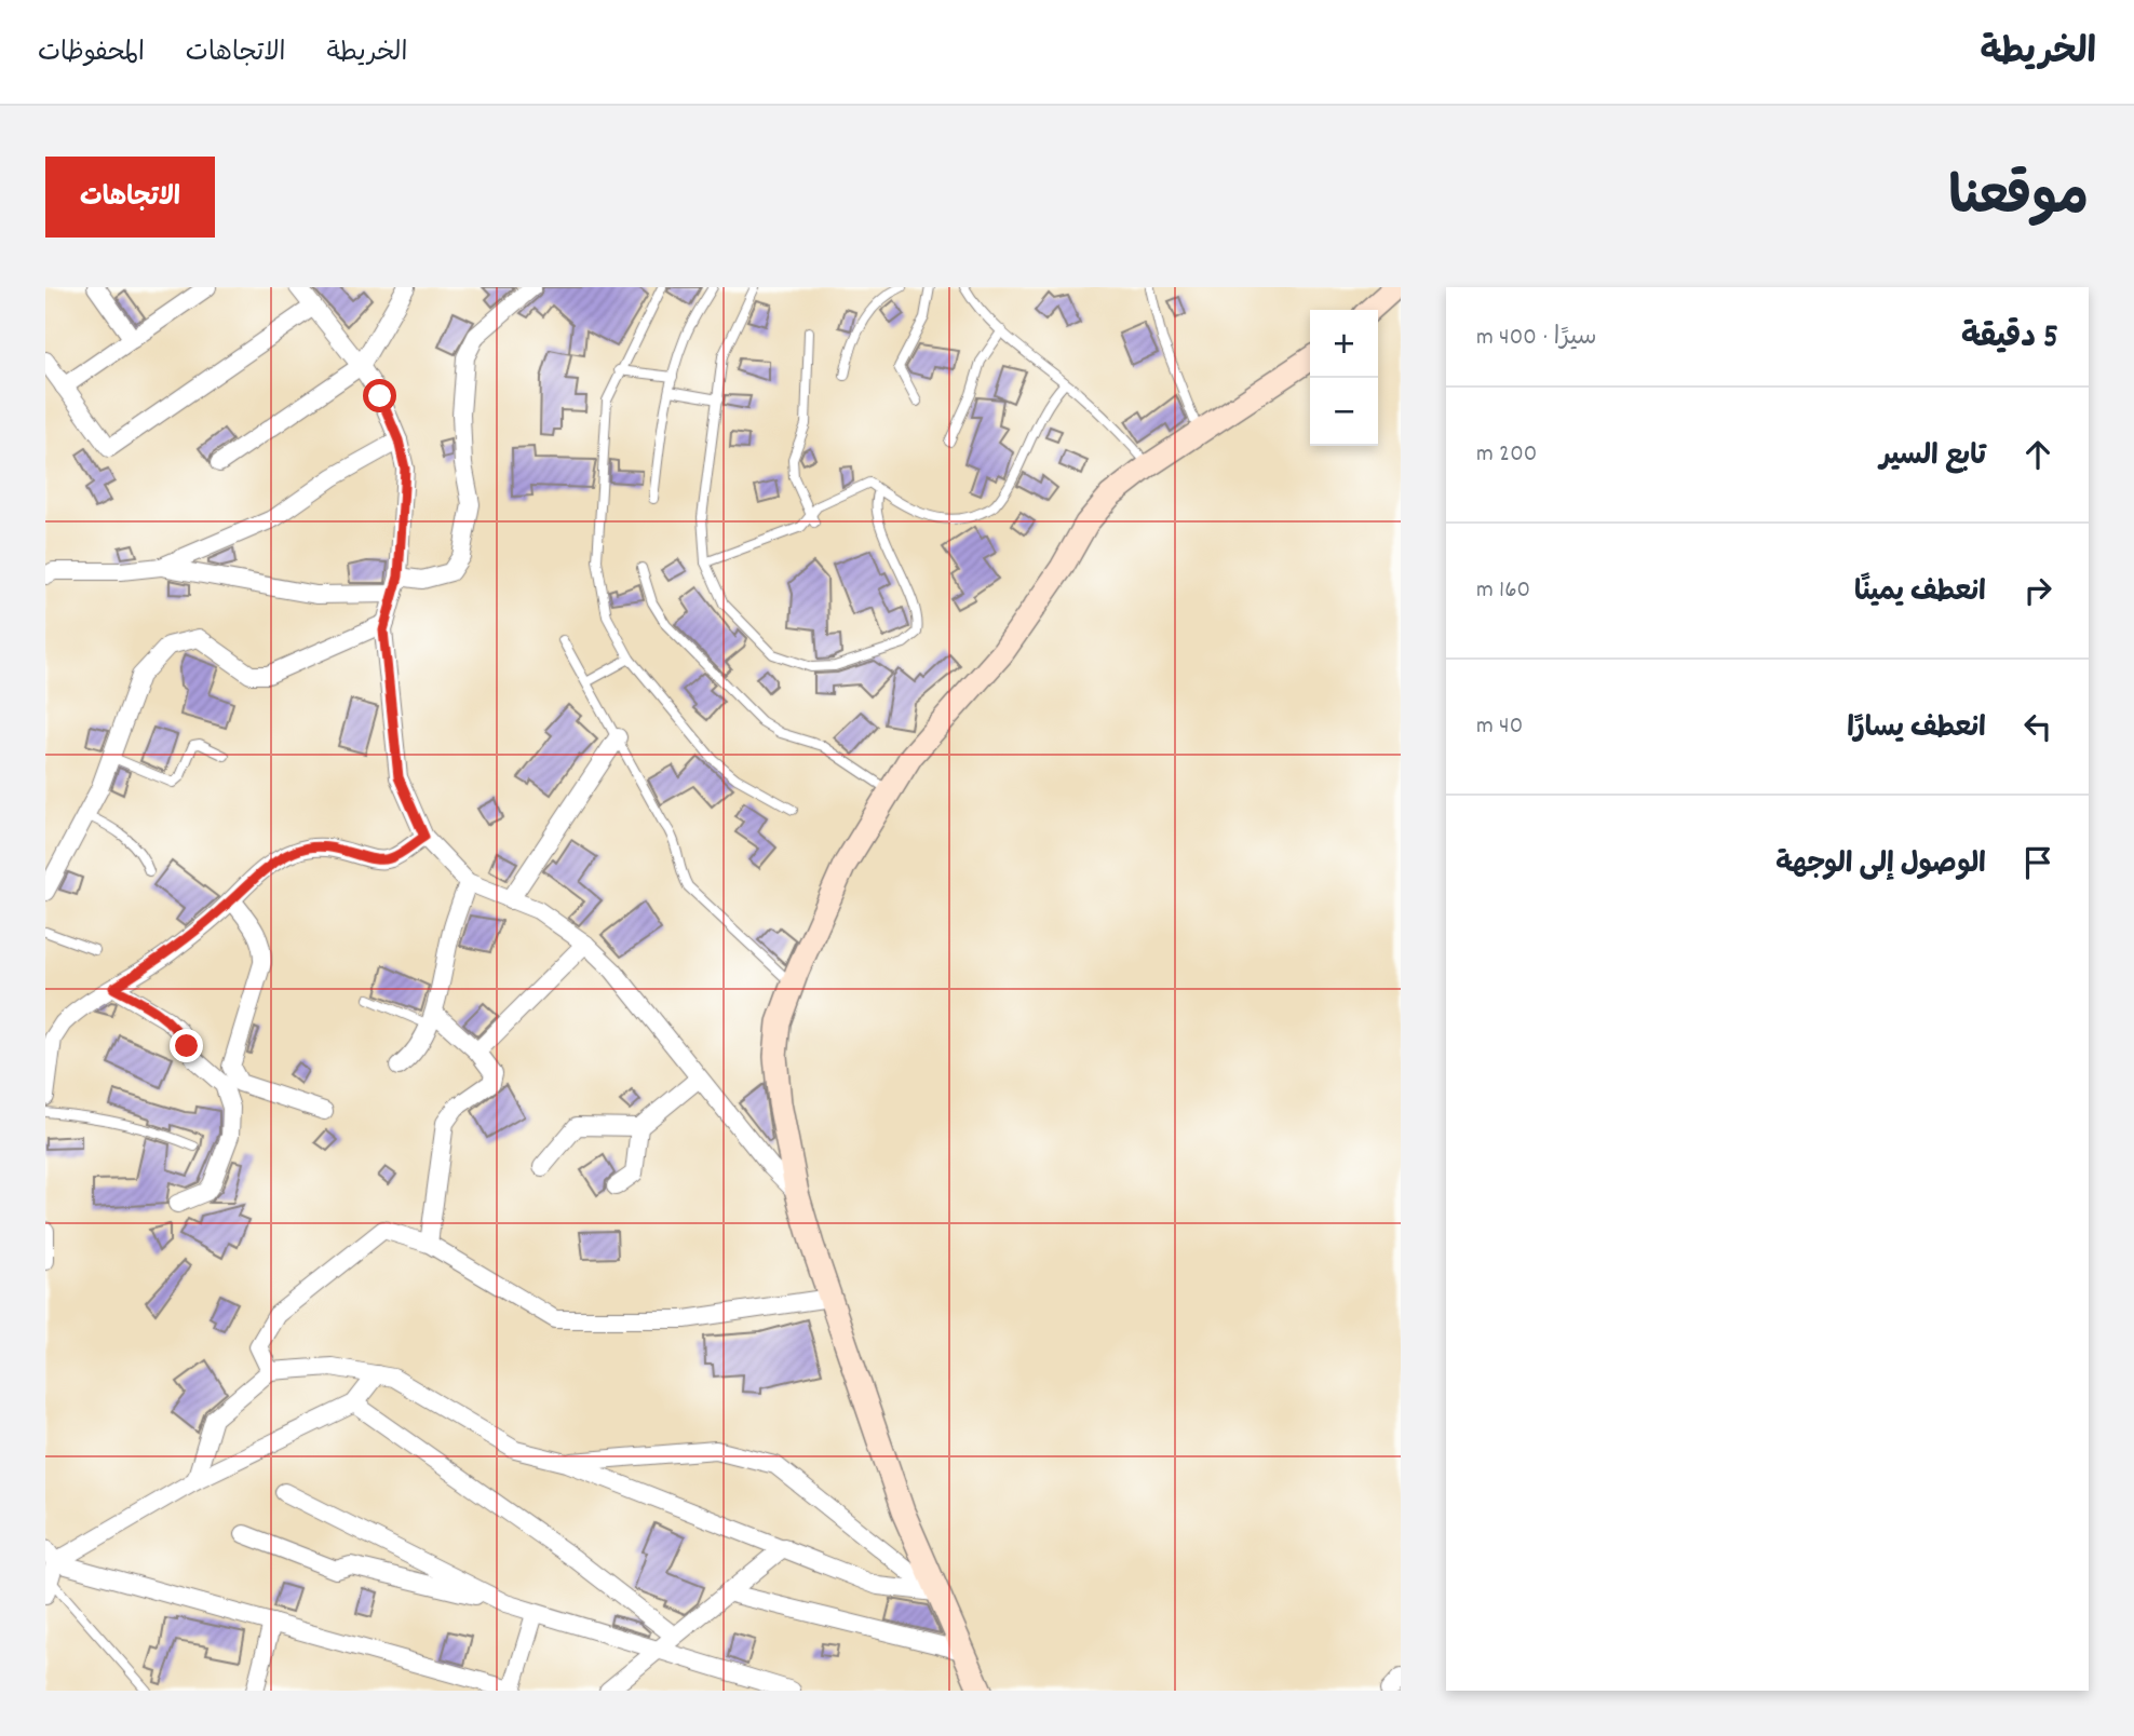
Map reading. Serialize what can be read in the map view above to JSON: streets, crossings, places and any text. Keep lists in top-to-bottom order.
{
  "page": {
    "header": "الخريطة",
    "nav": ["الخريطة", "الاتجاهات", "المحفوظات"],
    "title": "موقعنا",
    "buttons": "الاتجاهات",
    "heading": ["5 دقيقة", "سيرًا · 400 m"],
    "map_buttons": ["+", "−"],
    "list": [
      ["تابع السير", "200 m"],
      ["انعطف يمينًا", "160 m"],
      ["انعطف يسارًا", "40 m"],
      "الوصول إلى الوجهة"
    ]
  }
}
